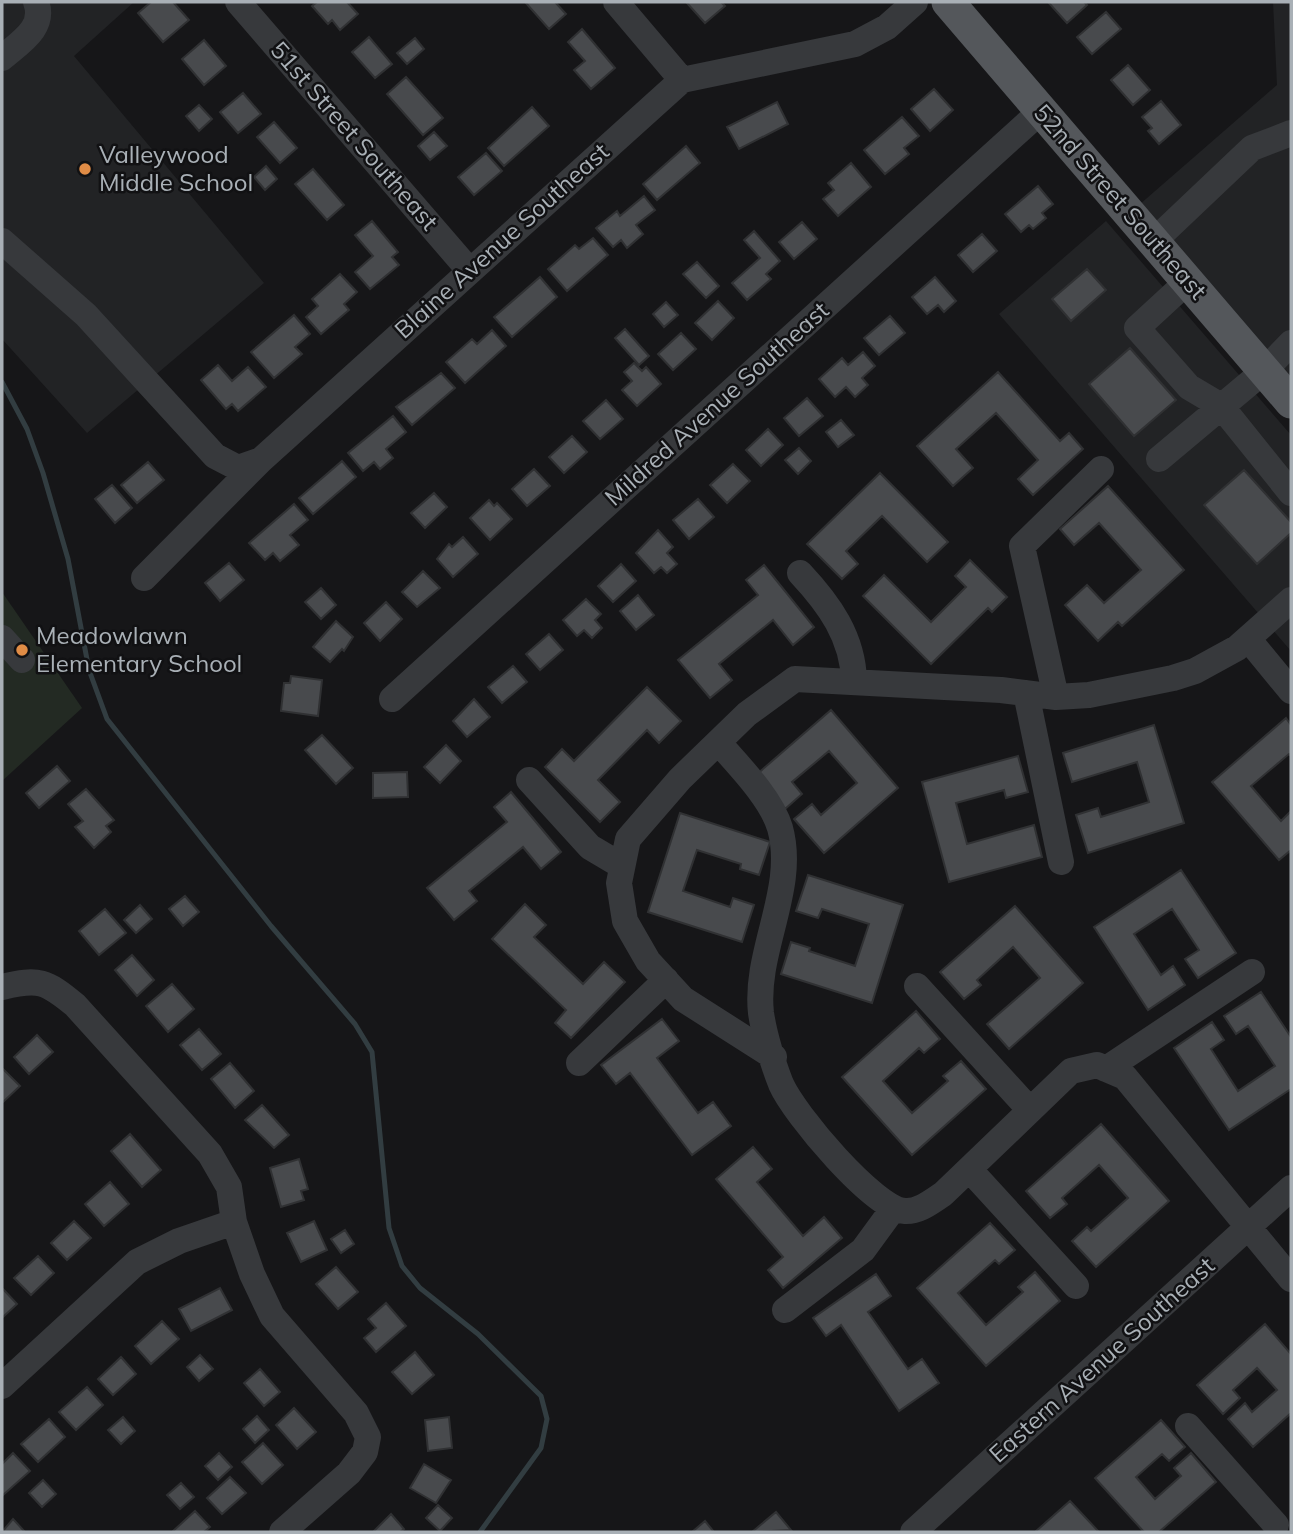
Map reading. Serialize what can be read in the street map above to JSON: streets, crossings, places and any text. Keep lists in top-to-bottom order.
{
  "streets": {
    "main road": ["52nd Street Southeast"],
    "street": [
      "51st Street Southeast",
      "Blaine Avenue Southeast",
      "Mildred Avenue Southeast",
      "Eastern Avenue Southeast"
    ]
  },
  "crossings": [
    ["51st Street Southeast", "Blaine Avenue Southeast"],
    ["52nd Street Southeast", "Mildred Avenue Southeast"]
  ],
  "places": ["Valleywood Middle School", "Meadowlawn Elementary School"]
}
